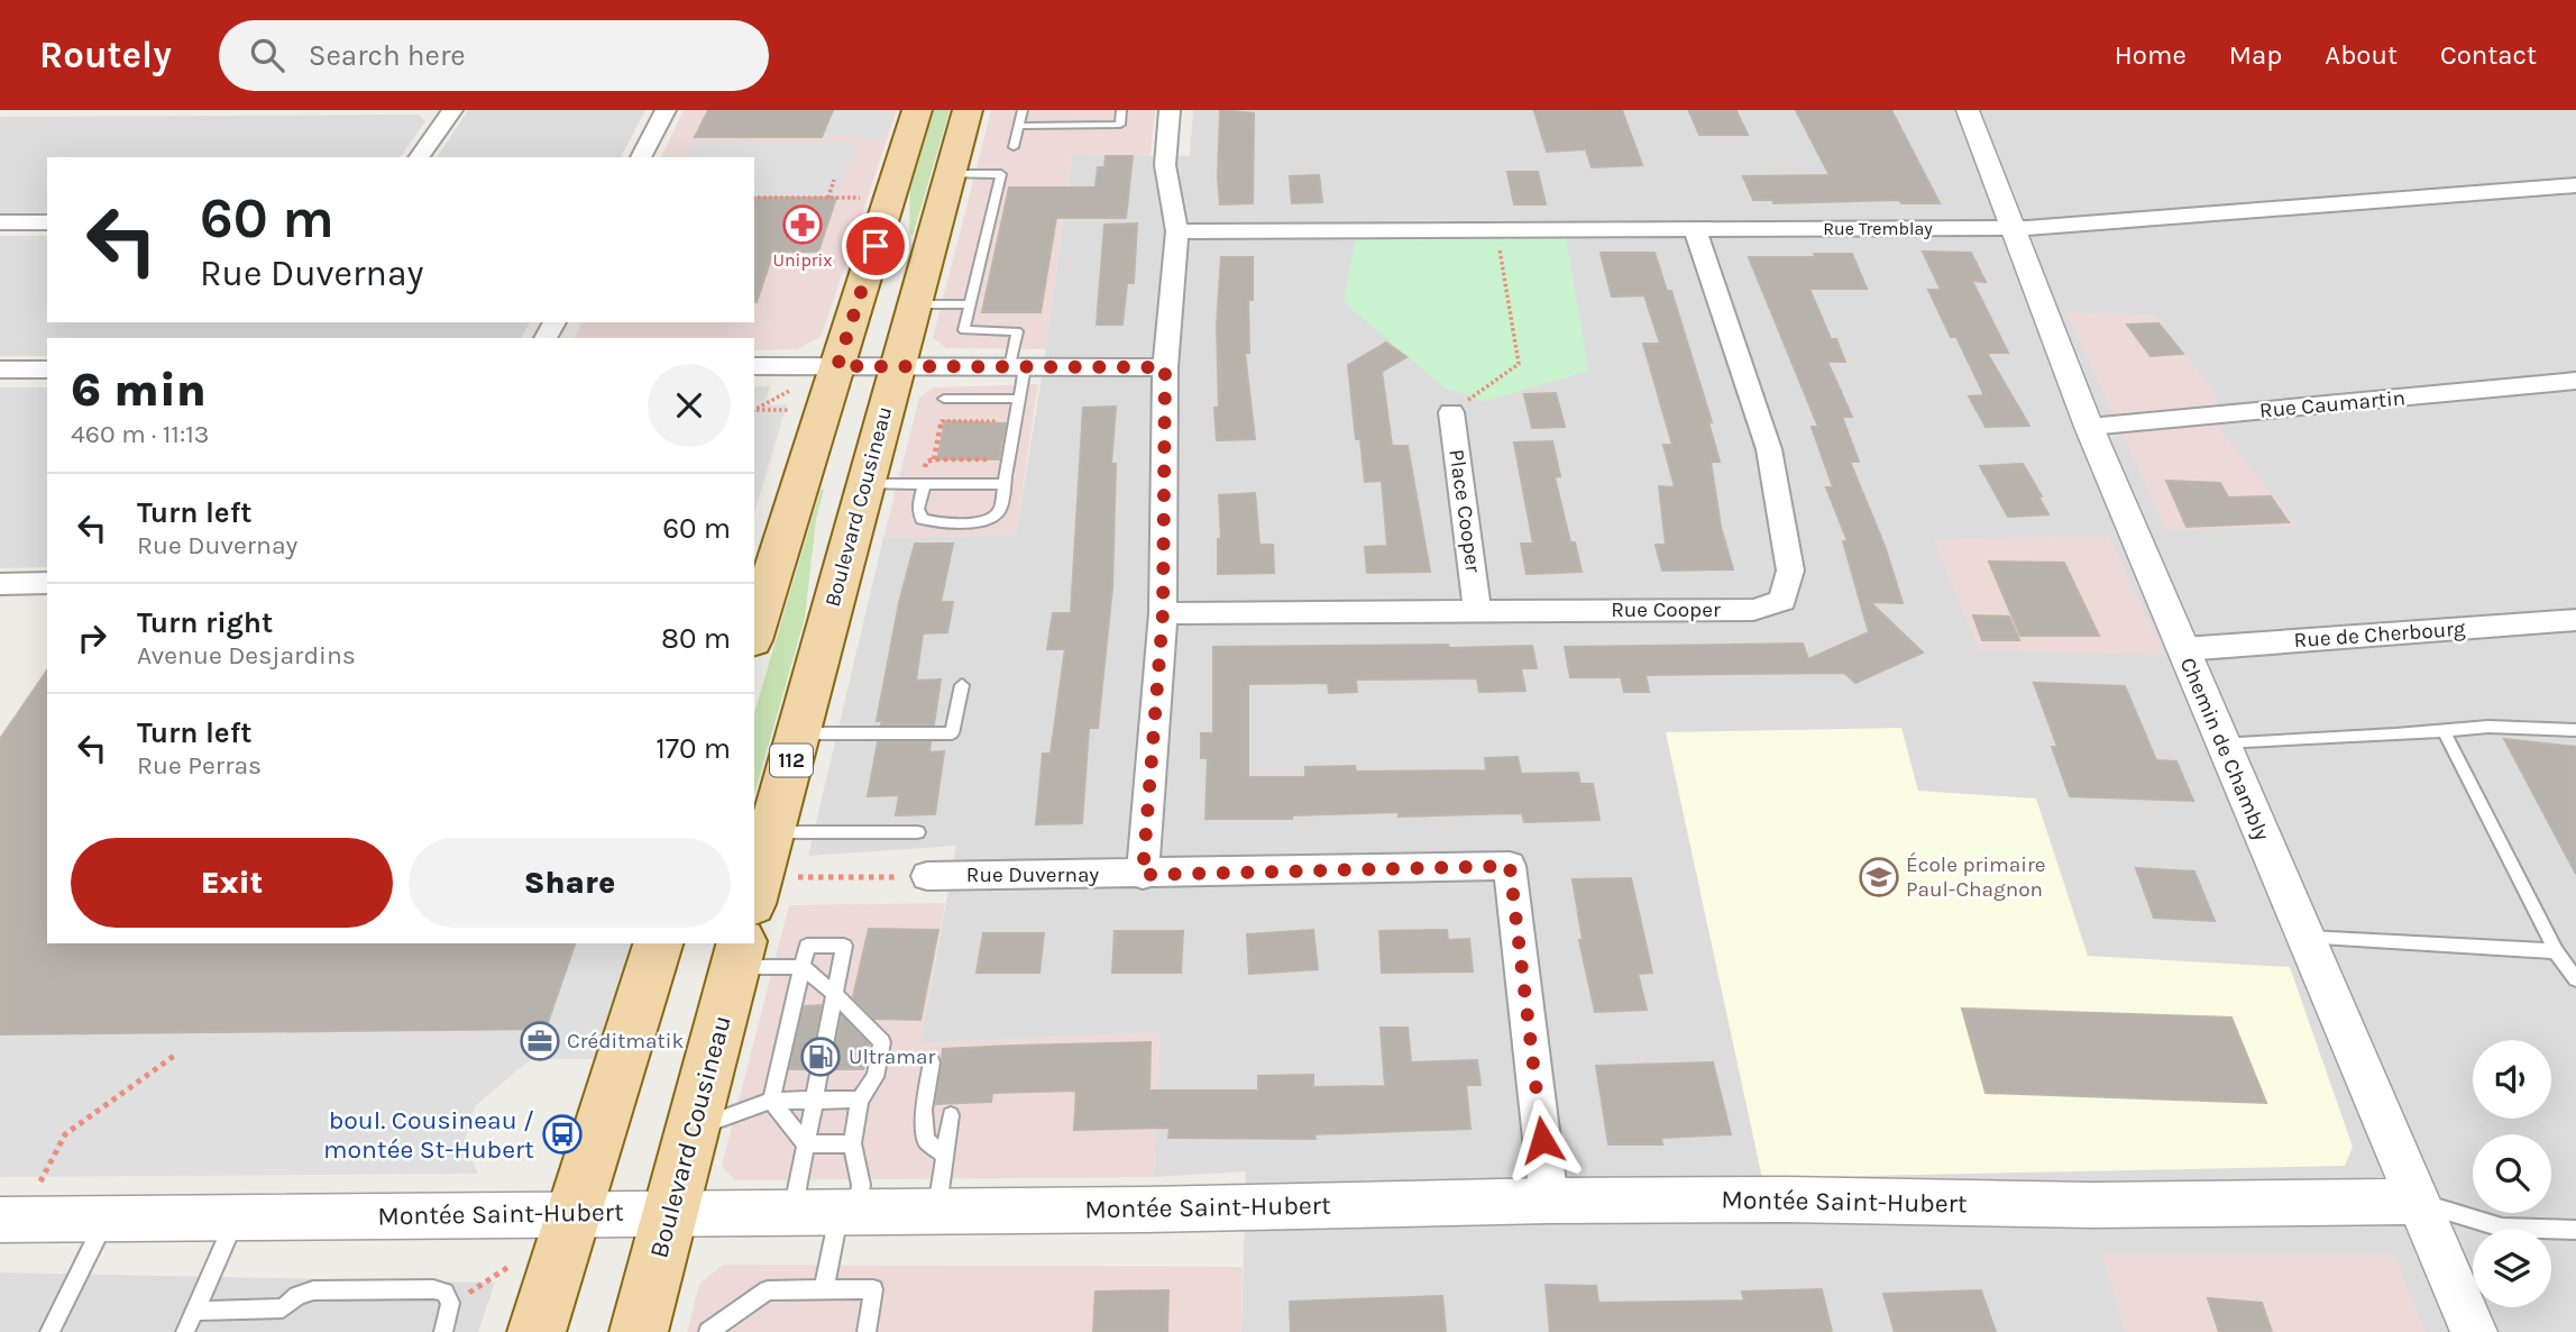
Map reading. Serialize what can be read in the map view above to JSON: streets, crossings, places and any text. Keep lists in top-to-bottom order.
{
  "streets": {
    "main road": ["Boulevard Cousineau", "112"],
    "street": [
      "Rue Tremblay",
      "Rue Caumartin",
      "Place Cooper",
      "Rue Cooper",
      "Rue de Cherbourg",
      "Chemin de Chambly",
      "Rue Duvernay",
      "Montée Saint-Hubert"
    ]
  },
  "crossings": [
    ["Rue Tremblay", "Rue Cooper"],
    ["Rue Tremblay", "Chemin de Chambly"],
    ["Rue Caumartin", "Chemin de Chambly"],
    ["Boulevard Cousineau", "Montée Saint-Hubert"],
    ["Place Cooper", "Rue Cooper"],
    ["Rue de Cherbourg", "Chemin de Chambly"],
    ["Chemin de Chambly", "Montée Saint-Hubert"],
    ["Rue Duvernay", "Montée Saint-Hubert"]
  ],
  "places": {
    "pharmacy": ["Uniprix"],
    "school or university": ["École primaire Paul-Chagnon"],
    "office": ["Créditmatik"],
    "fuel station": ["Ultramar"],
    "bus stop": ["boul. Cousineau / montée St-Hubert"]
  },
  "page": {
    "header": "Routely",
    "search": "Search here",
    "nav": [
      "Home",
      "Map",
      "About",
      "Contact"
    ],
    "turn": ["60 m", "Rue Duvernay"],
    "heading": ["6 min", "460 m · 11:13"],
    "list": [
      {
        "name": "Turn left",
        "note": "Rue Duvernay",
        "value": "60 m"
      },
      {
        "name": "Turn right",
        "note": "Avenue Desjardins",
        "value": "80 m"
      },
      {
        "name": "Turn left",
        "note": "Rue Perras",
        "value": "170 m"
      }
    ],
    "buttons": ["Exit", "Share"]
  }
}
